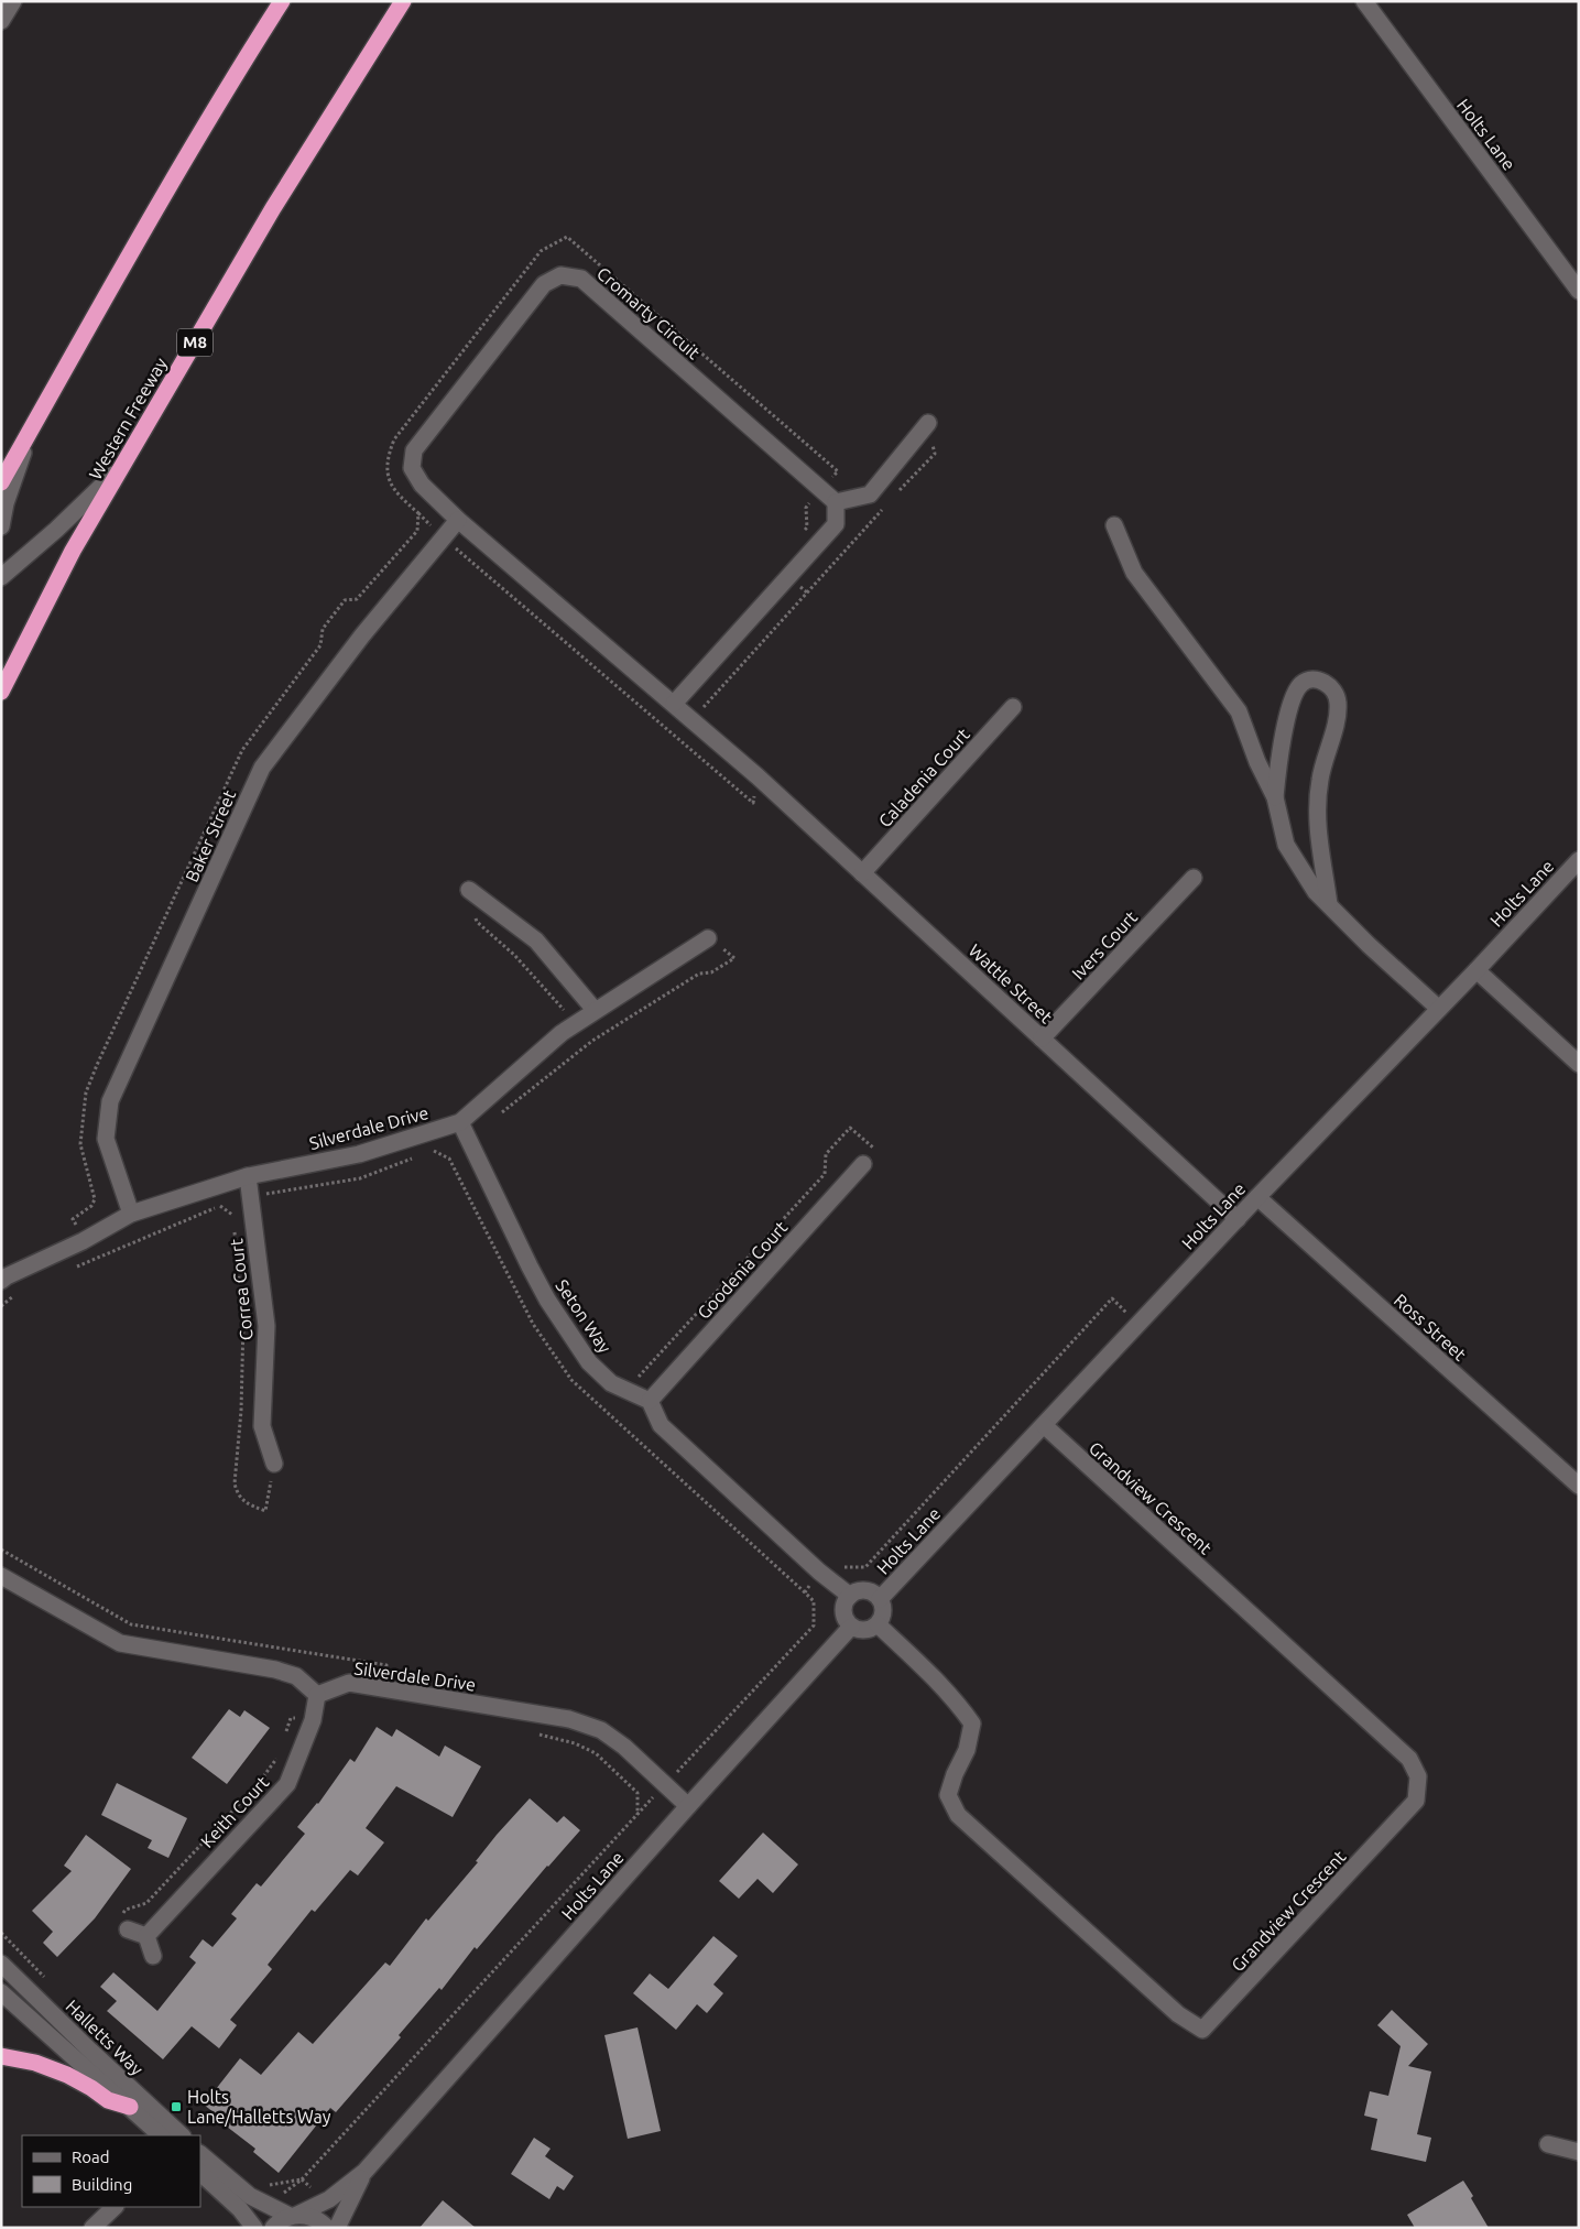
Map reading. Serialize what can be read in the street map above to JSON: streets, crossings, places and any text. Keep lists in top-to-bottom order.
{
  "streets": {
    "highway": ["M8", "Western Freeway"],
    "street": [
      "Holts Lane",
      "Cromarty Circuit",
      "Caladenia Court",
      "Baker Street",
      "Ivers Court",
      "Wattle Street",
      "Silverdale Drive",
      "Goodenia Court",
      "Correa Court",
      "Seton Way",
      "Ross Street",
      "Grandview Crescent",
      "Keith Court",
      "Halletts Way"
    ]
  },
  "crossings": [
    ["Holts Lane", "Wattle Street"],
    ["Holts Lane", "Silverdale Drive"],
    ["Holts Lane", "Ross Street"],
    ["Holts Lane", "Grandview Crescent"],
    ["Cromarty Circuit", "Baker Street"],
    ["Cromarty Circuit", "Wattle Street"],
    ["Caladenia Court", "Wattle Street"],
    ["Baker Street", "Silverdale Drive"],
    ["Ivers Court", "Wattle Street"],
    ["Silverdale Drive", "Correa Court"],
    ["Silverdale Drive", "Seton Way"],
    ["Silverdale Drive", "Keith Court"],
    ["Goodenia Court", "Seton Way"]
  ],
  "places": {
    "transit": ["Holts Lane/Halletts Way"]
  },
  "legend": ["Road", "Building"]
}
